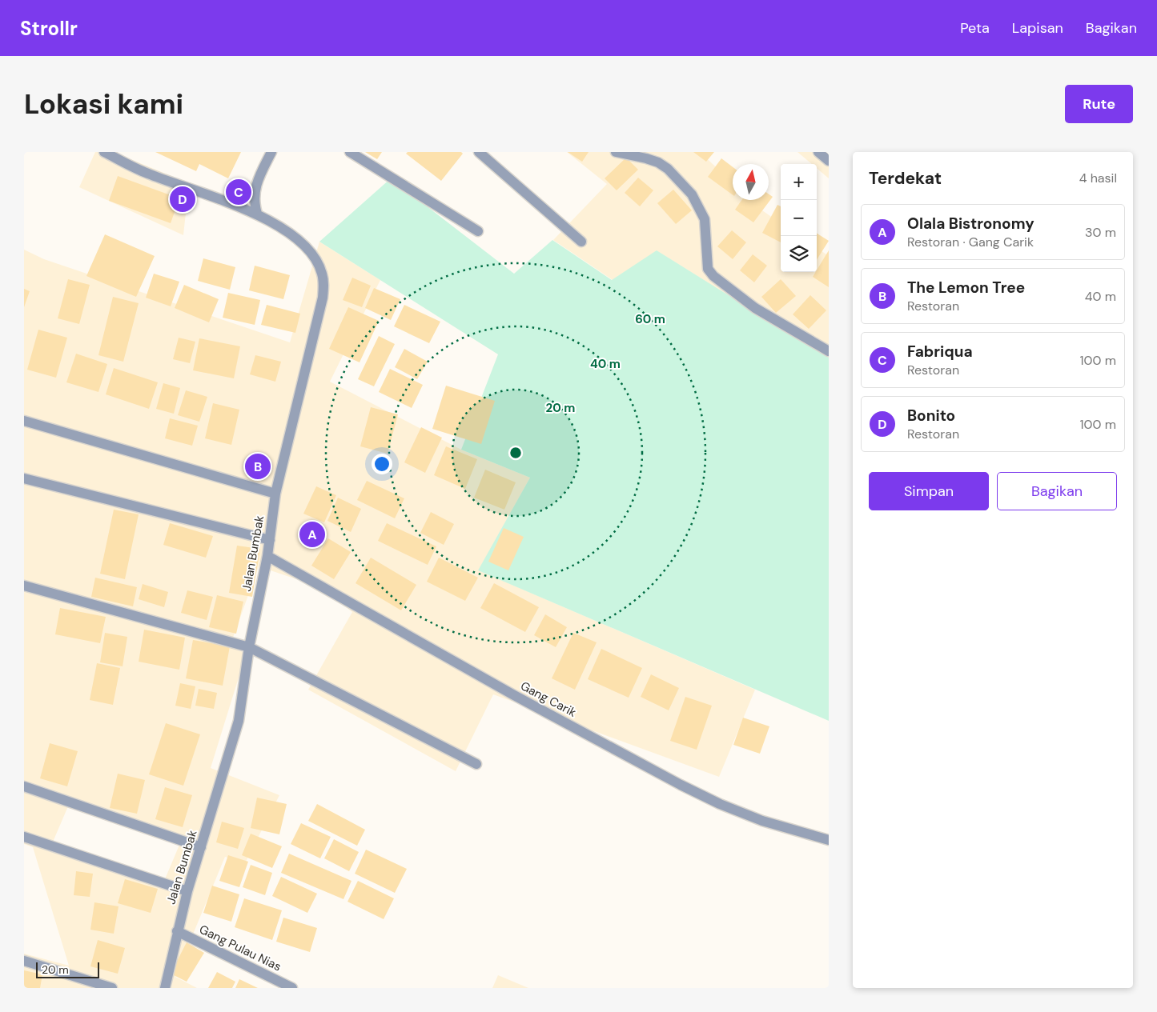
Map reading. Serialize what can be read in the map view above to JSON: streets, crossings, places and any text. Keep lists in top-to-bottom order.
{
  "streets": {
    "street": ["Jalan Bumbak", "Gang Carik", "Gang Pulau Nias"]
  },
  "crossings": [
    ["Jalan Bumbak", "Gang Carik"],
    ["Jalan Bumbak", "Gang Pulau Nias"]
  ],
  "scale_bar": "20 m",
  "north": "top",
  "page": {
    "header": "Strollr",
    "nav": ["Peta", "Lapisan", "Bagikan"],
    "buttons": [
      "Rute",
      ["Simpan", "Bagikan"]
    ],
    "title": "Lokasi kami",
    "heading": ["Terdekat", "4 hasil"],
    "map_buttons": ["+", "−"],
    "pins": [
      "C",
      "D",
      "B",
      "A"
    ],
    "list": [
      {
        "mark": "A",
        "name": "Olala Bistronomy",
        "note": "Restoran · Gang Carik",
        "value": "30 m"
      },
      {
        "mark": "B",
        "name": "The Lemon Tree",
        "note": "Restoran",
        "value": "40 m"
      },
      {
        "mark": "C",
        "name": "Fabriqua",
        "note": "Restoran",
        "value": "100 m"
      },
      {
        "mark": "D",
        "name": "Bonito",
        "note": "Restoran",
        "value": "100 m"
      }
    ],
    "scale": "20 m"
  },
  "rings": ["60 m", "40 m", "20 m"]
}
